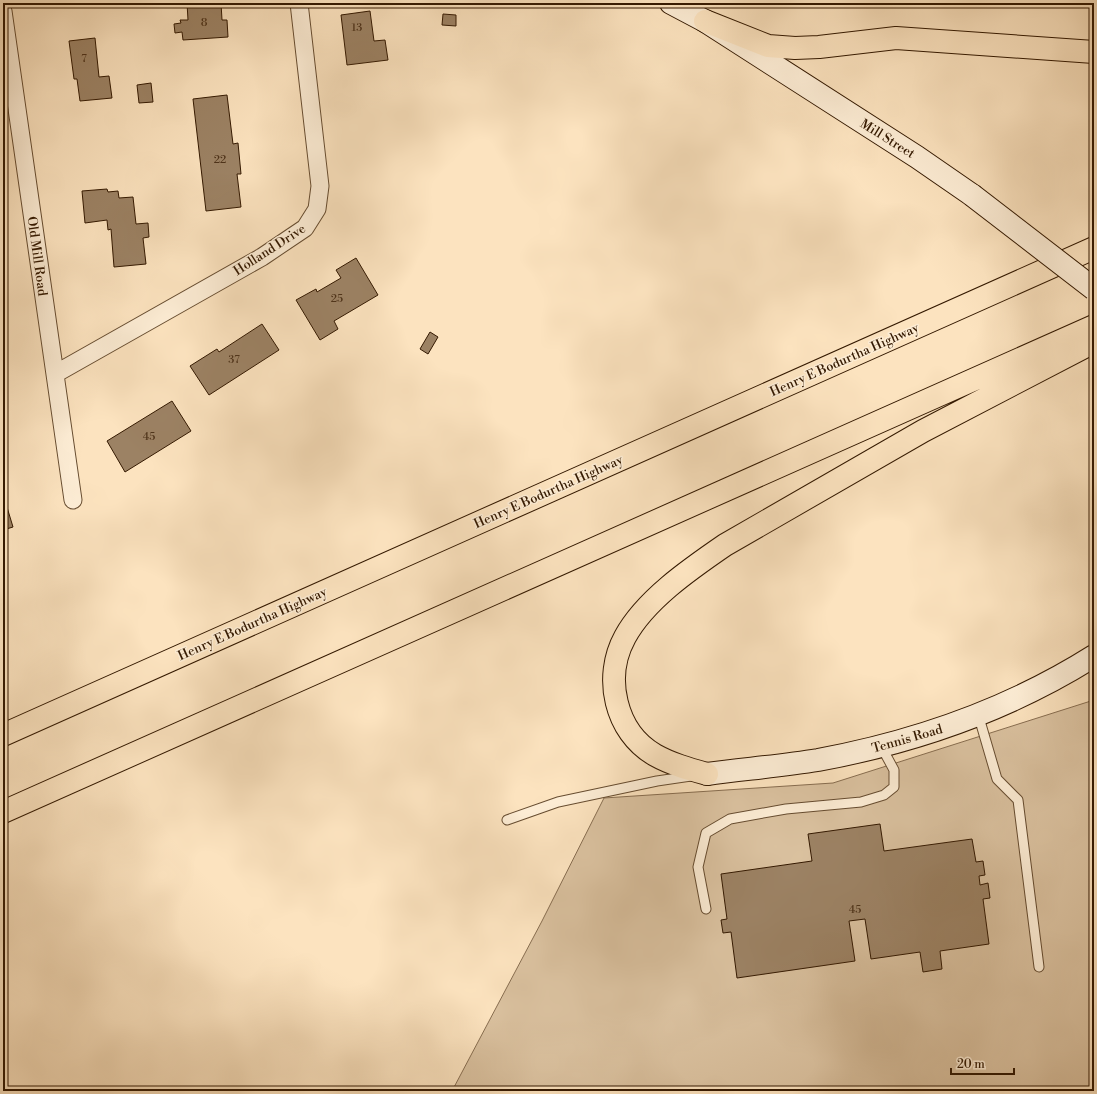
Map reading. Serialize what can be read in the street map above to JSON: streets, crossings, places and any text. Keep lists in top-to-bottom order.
{
  "streets": {
    "highway": ["Henry E Bodurtha Highway"],
    "street": [
      "Mill Street",
      "Holland Drive",
      "Old Mill Road",
      "Tennis Road"
    ]
  },
  "crossings": [
    ["Holland Drive", "Old Mill Road"]
  ],
  "house_numbers": [
    "8",
    "13",
    "7",
    "22",
    "25",
    "37",
    "45",
    "45"
  ],
  "scale_bar": "20 m"
}
